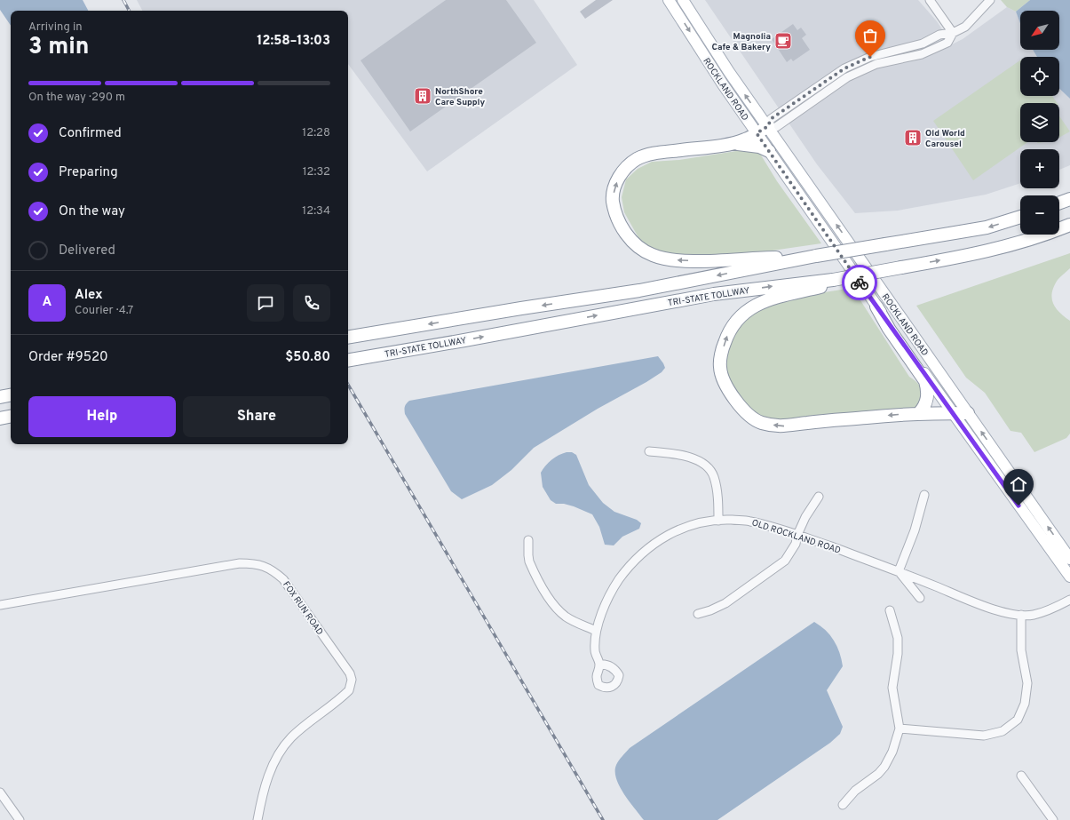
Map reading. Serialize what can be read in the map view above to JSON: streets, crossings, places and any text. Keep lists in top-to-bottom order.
{
  "streets": {
    "highway": ["TRI-STATE TOLLWAY"],
    "main road": ["ROCKLAND ROAD"],
    "street": ["OLD ROCKLAND ROAD", "FOX RUN ROAD"]
  },
  "places": {
    "cafe": ["Magnolia Cafe & Bakery"],
    "building": ["NorthShore Care Supply", "Old World Carousel"]
  },
  "north": "bottom left",
  "page": {
    "map_buttons": ["+", "−"],
    "heading": ["3 min", "Arriving in", "12:58–13:03"],
    "panel": [
      "Alex",
      "Courier · 4.7",
      "Order #9520",
      "$50.80"
    ],
    "bar": "On the way · 290 m",
    "list": [
      ["Confirmed", "12:28"],
      ["Preparing", "12:32"],
      ["On the way", "12:34"],
      "Delivered"
    ],
    "round": "A",
    "buttons": ["Help", "Share"]
  }
}
